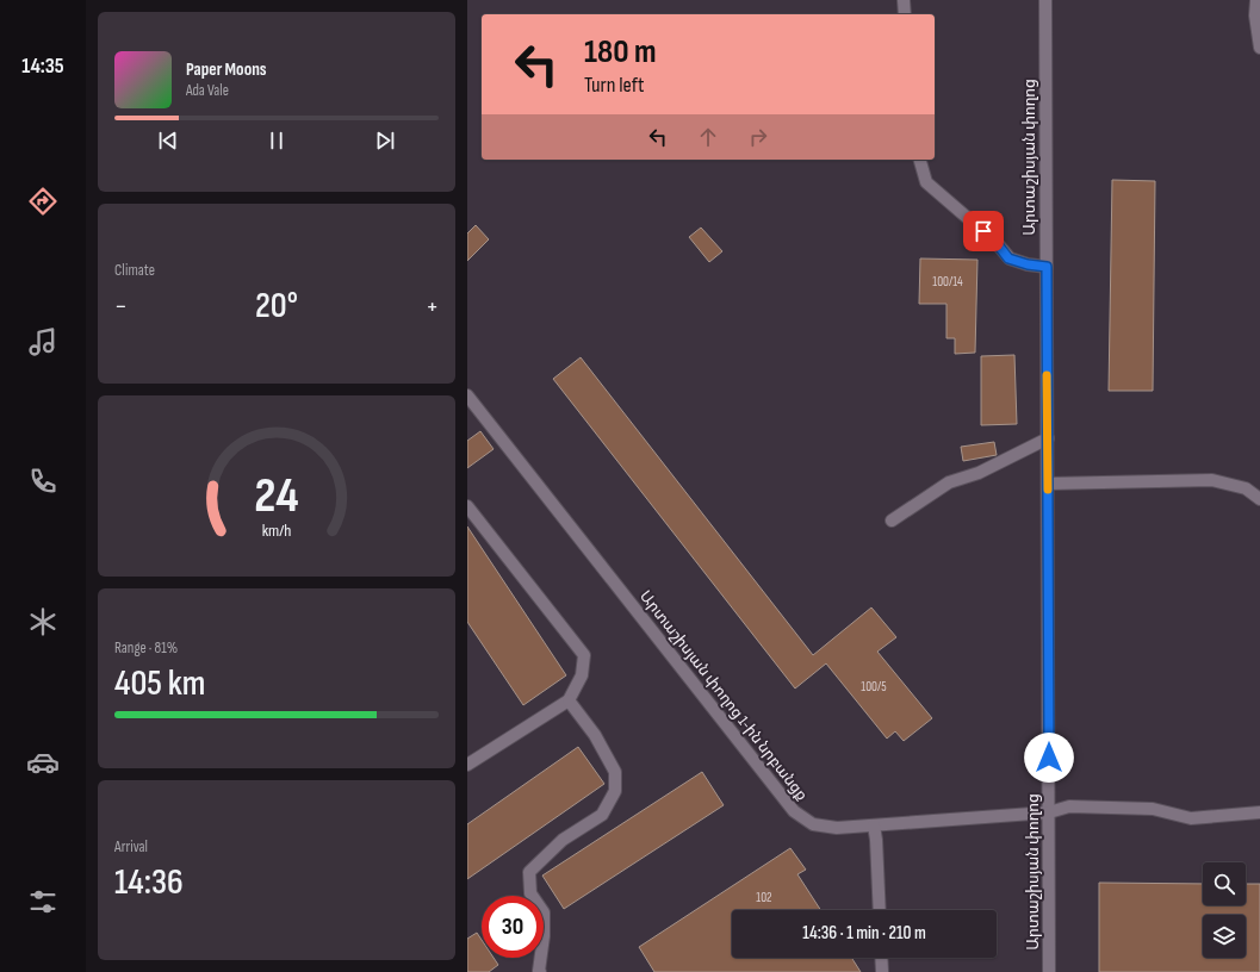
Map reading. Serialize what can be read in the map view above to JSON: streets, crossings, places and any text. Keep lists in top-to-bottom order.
{
  "streets": {
    "street": ["Արտաշիսյան փողոց", "Արտաշիսյան փողոց 1-ին նրբանցք"]
  },
  "crossings": [
    ["Արտաշիսյան փողոց", "Արտաշիսյան փողոց 1-ին նրբանցք"]
  ],
  "house_numbers": ["100/14", "100/5", "102"],
  "page": {
    "tabs": "14:35",
    "turn": ["180 m", "Turn left"],
    "song": ["Paper Moons", "Ada Vale"],
    "tile": [
      "Climate",
      ["Range · 81%", "405 km"],
      ["Arrival", "14:36"]
    ],
    "heat": ["−", "20°", "+"],
    "limit": "30",
    "trip": "14:36 · 1 min · 210 m",
    "gauge": ["24", "km/h"]
  }
}
